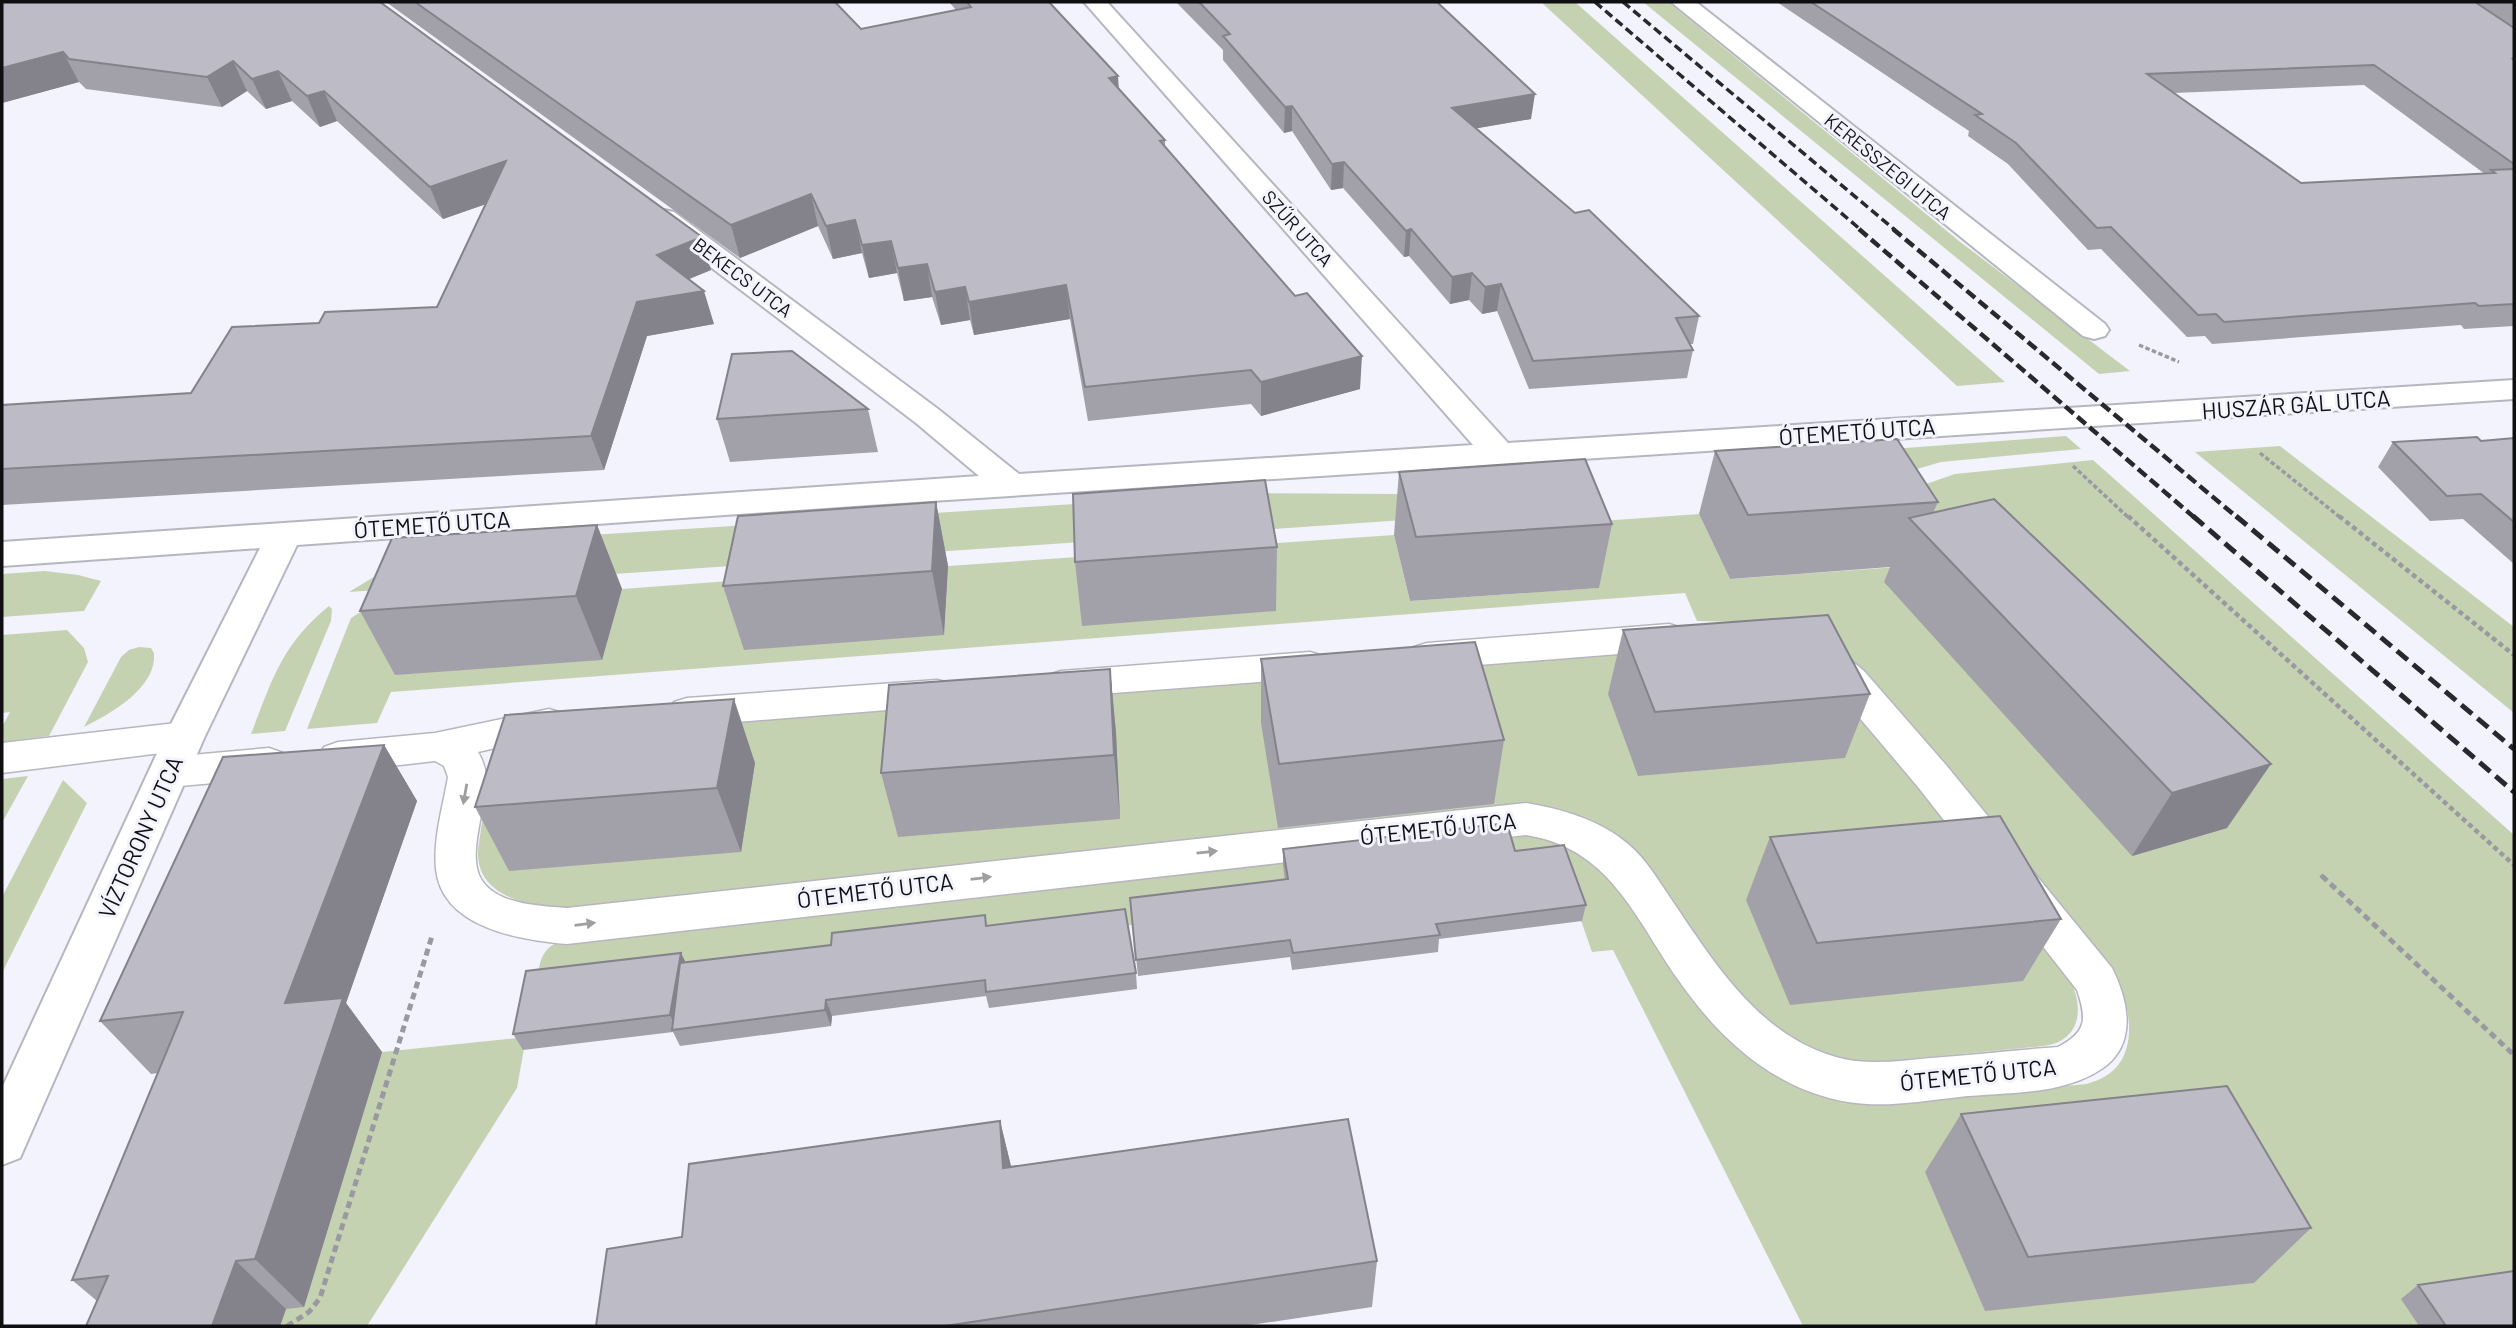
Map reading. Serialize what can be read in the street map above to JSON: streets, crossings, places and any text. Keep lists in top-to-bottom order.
{
  "streets": {
    "street": [
      "KERESSZEGI UTCA",
      "SZŰR UTCA",
      "BEKECS UTCA",
      "HUSZÁR GÁL UTCA",
      "ÓTEMETŐ UTCA",
      "VÍZTORONY UTCA"
    ]
  },
  "crossings": [
    ["SZŰR UTCA", "ÓTEMETŐ UTCA"],
    ["BEKECS UTCA", "ÓTEMETŐ UTCA"],
    ["HUSZÁR GÁL UTCA", "ÓTEMETŐ UTCA"],
    ["ÓTEMETŐ UTCA", "VÍZTORONY UTCA"]
  ]
}
